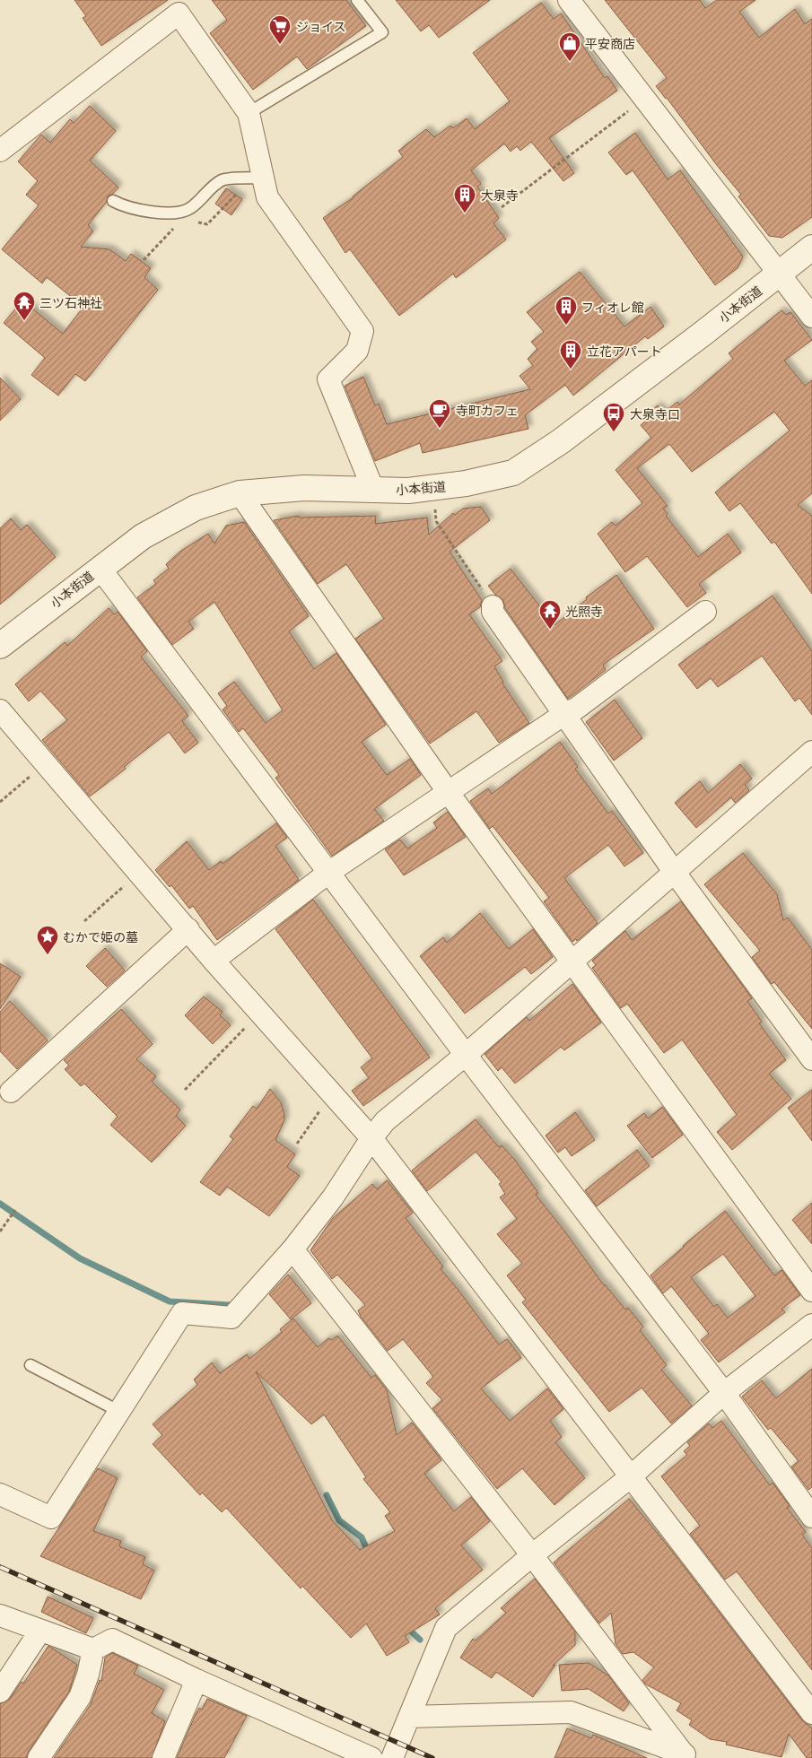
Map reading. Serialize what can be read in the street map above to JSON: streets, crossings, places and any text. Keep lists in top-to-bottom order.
{
  "streets": {
    "street": ["小本街道"]
  },
  "places": {
    "supermarket": ["ジョイス"],
    "shop": ["平安商店"],
    "building": ["大泉寺", "フィオレ館", "立花アパート"],
    "temple": ["三ツ石神社", "光照寺"],
    "cafe": ["寺町カフェ"],
    "bus stop": ["大泉寺口"],
    "place": ["むかで姫の墓"]
  }
}
